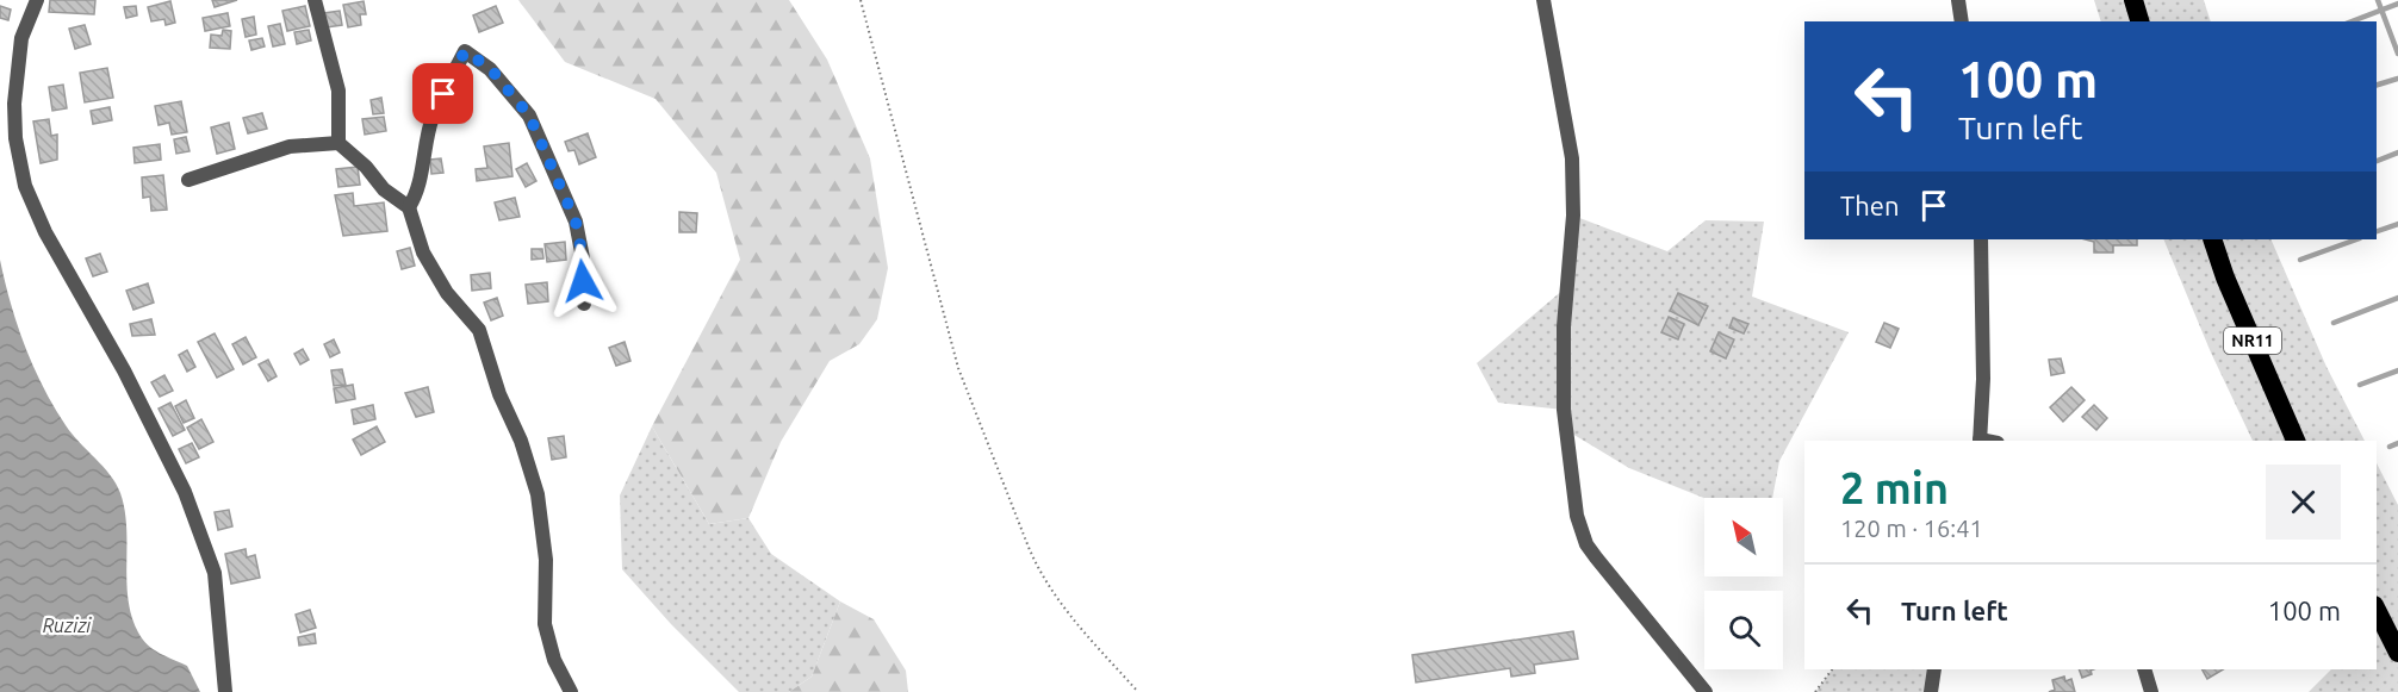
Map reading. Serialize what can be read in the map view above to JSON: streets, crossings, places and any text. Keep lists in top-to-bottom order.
{
  "streets": {
    "highway": ["NR11"]
  },
  "water": ["Ruzizi"],
  "north": "top left",
  "page": {
    "turn": ["100 m", "Turn left"],
    "then": "Then",
    "heading": ["2 min", "120 m · 16:41"],
    "list": [
      {
        "name": "Turn left",
        "value": "100 m"
      }
    ]
  }
}
